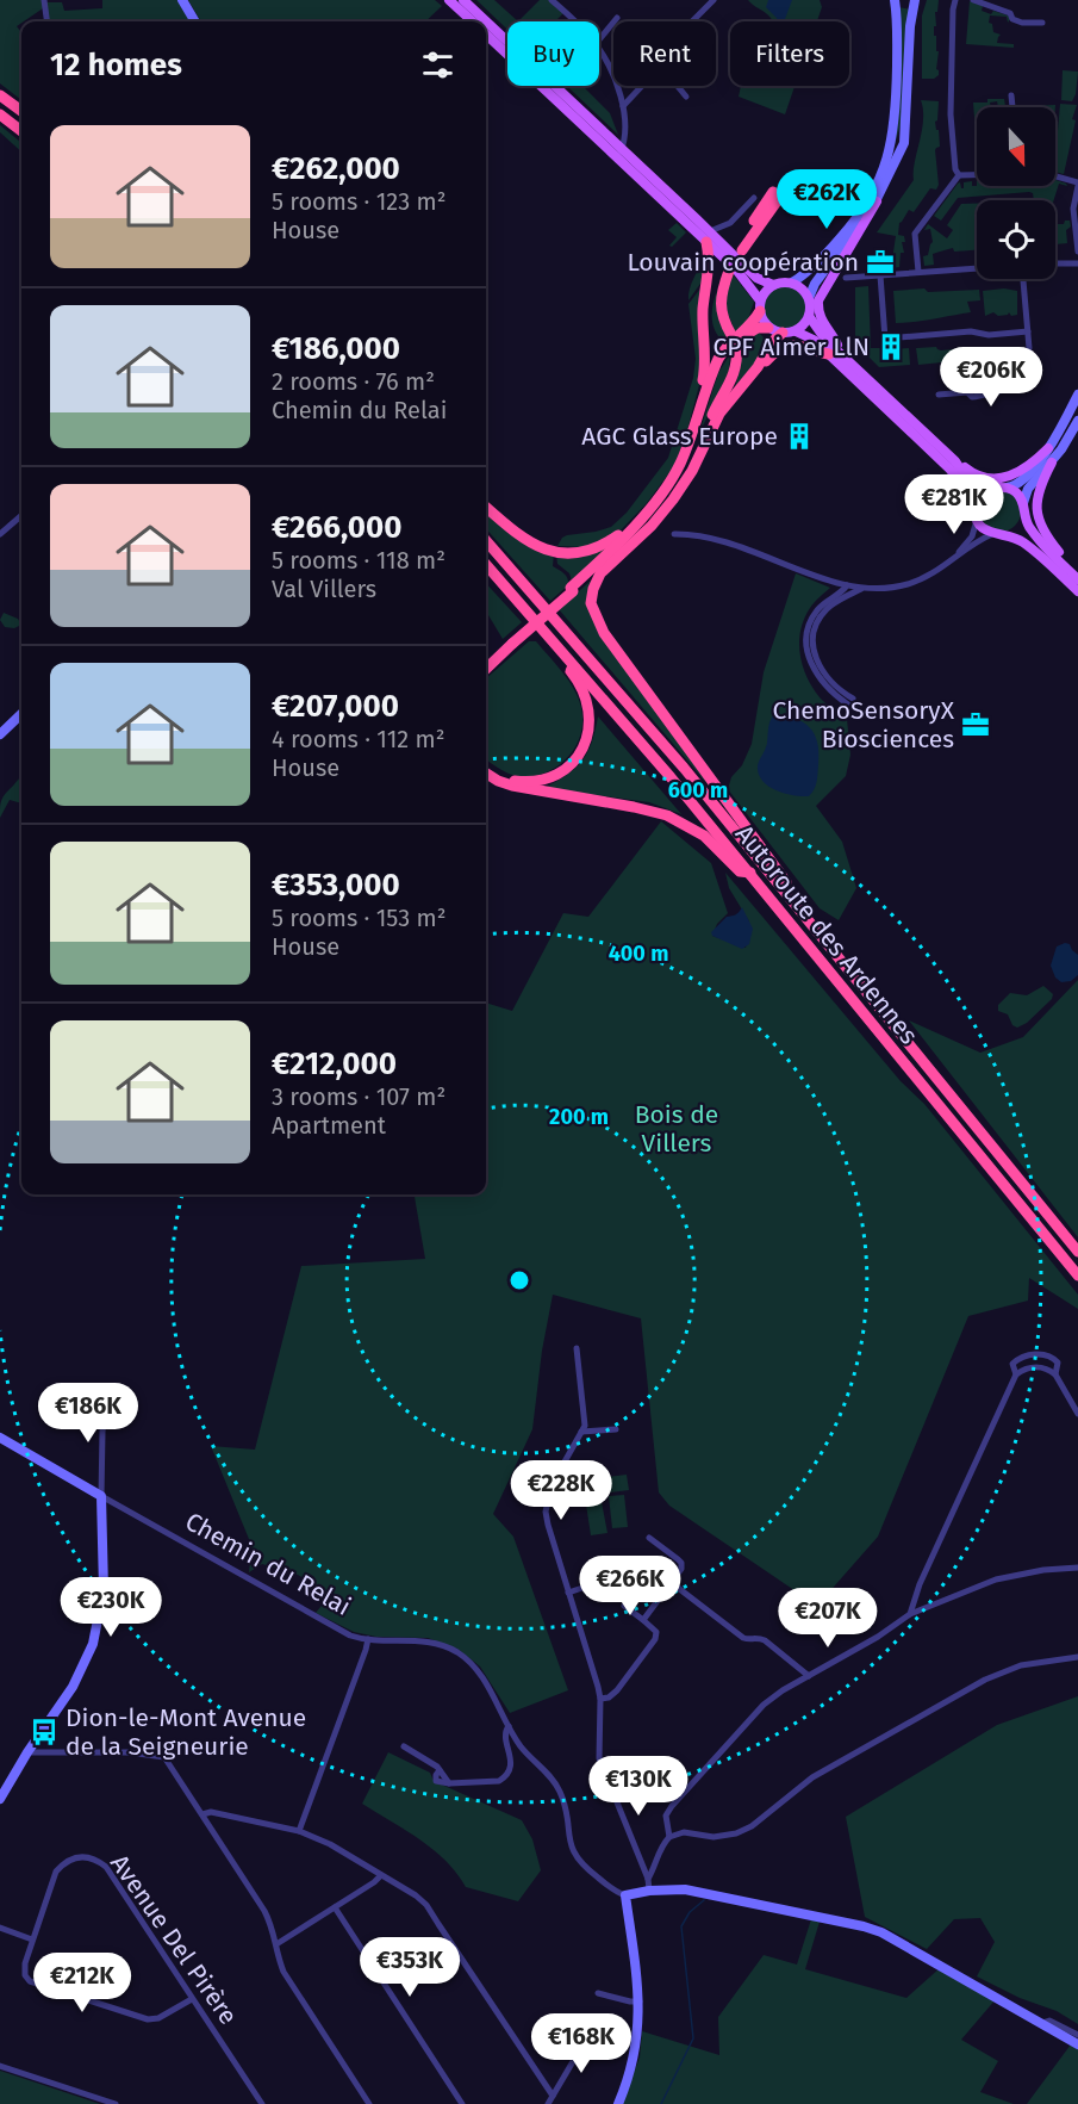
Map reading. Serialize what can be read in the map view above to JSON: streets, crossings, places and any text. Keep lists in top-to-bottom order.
{
  "streets": {
    "highway": ["Autoroute des Ardennes"],
    "street": ["Chemin du Relai", "Avenue Del Pirère"]
  },
  "parks": ["Bois de Villers"],
  "places": {
    "office": ["Louvain coopération", "ChemoSensoryX Biosciences"],
    "building": ["CPF Aimer LlN", "AGC Glass Europe"],
    "bus stop": ["Dion-le-Mont Avenue de la Seigneurie"]
  },
  "north": "bottom",
  "page": {
    "chip": ["Buy", "Rent", "Filters"],
    "heading": "12 homes",
    "list": [
      {
        "name": "€262,000",
        "note": "5 rooms · 123 m² · House"
      },
      {
        "name": "€186,000",
        "note": "2 rooms · 76 m² · Chemin du Relai"
      },
      {
        "name": "€266,000",
        "note": "5 rooms · 118 m² · Val Villers"
      },
      {
        "name": "€207,000",
        "note": "4 rooms · 112 m² · House"
      },
      {
        "name": "€353,000",
        "note": "5 rooms · 153 m² · House"
      },
      {
        "name": "€212,000",
        "note": "3 rooms · 107 m² · Apartment"
      }
    ],
    "price": [
      "€262K",
      "€206K",
      "€281K",
      "€186K",
      "€228K",
      "€266K",
      "€230K",
      "€207K",
      "€130K",
      "€353K",
      "€212K",
      "€168K"
    ]
  },
  "rings": ["600 m", "400 m", "200 m"]
}
